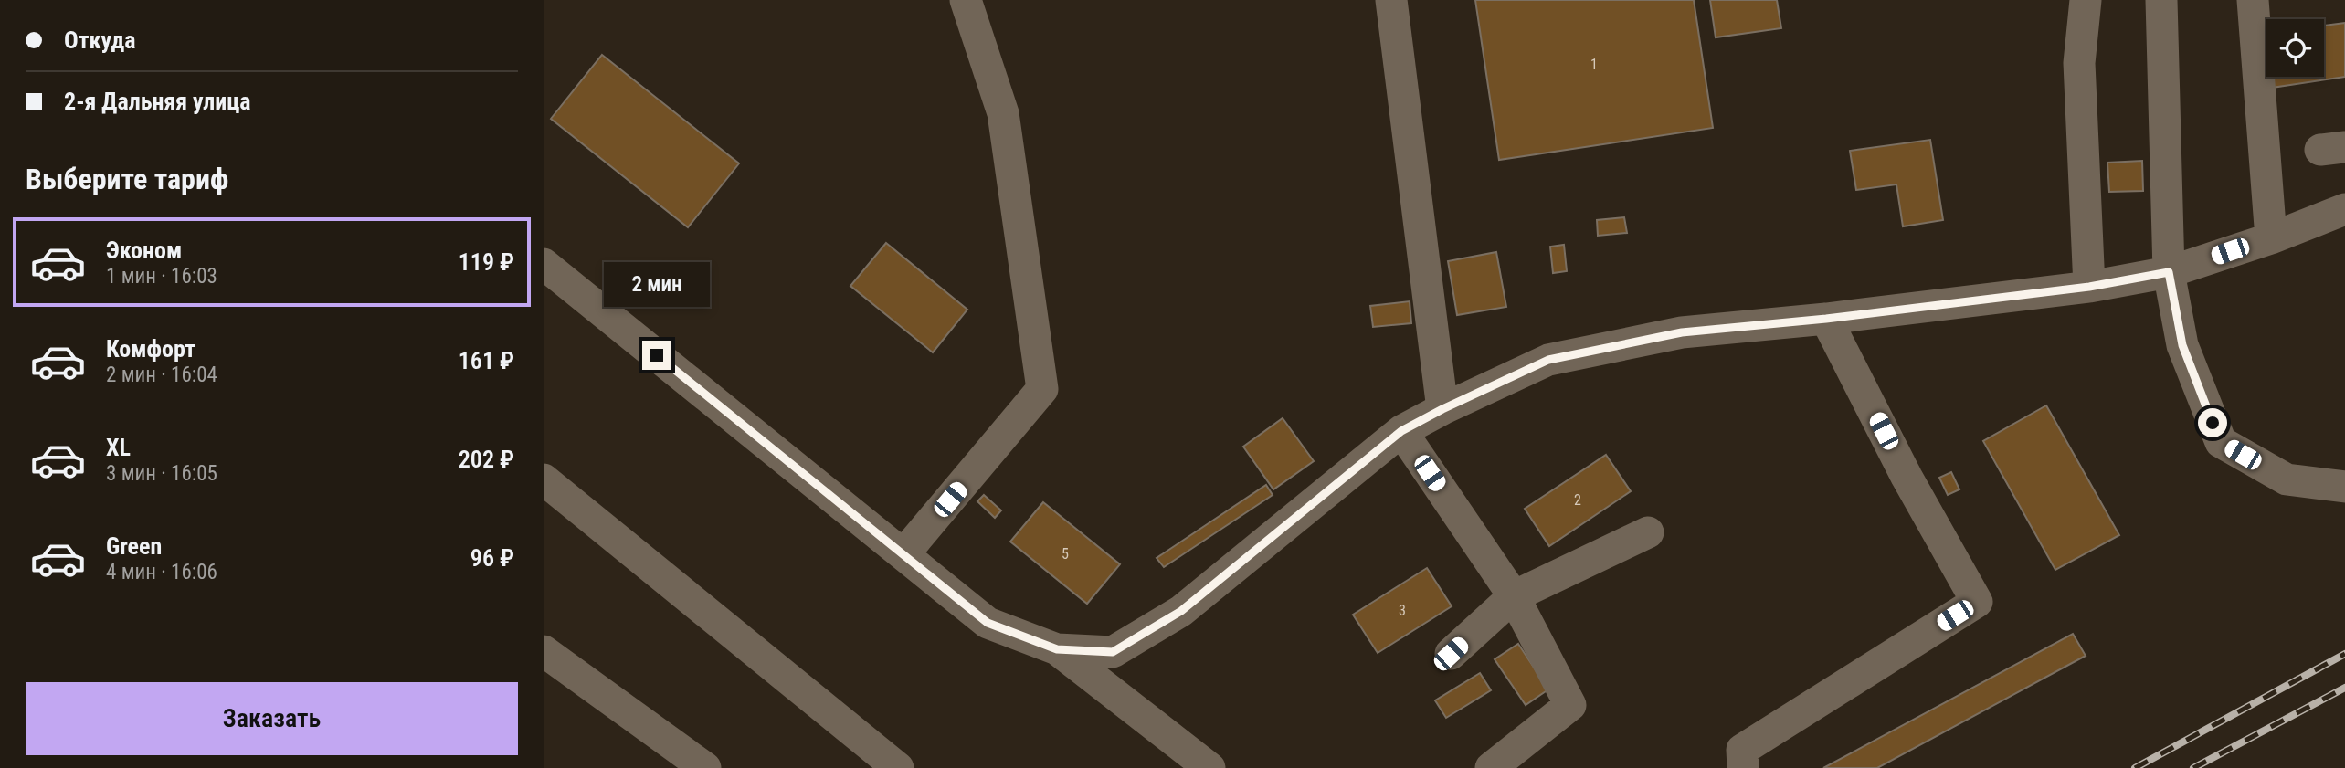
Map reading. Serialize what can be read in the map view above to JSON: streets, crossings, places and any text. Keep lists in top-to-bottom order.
{
  "house_numbers": [
    "1",
    "2",
    "5",
    "3"
  ],
  "page": {
    "banner": ["Откуда", "2-я Дальняя улица"],
    "heading": "Выберите тариф",
    "list": [
      {
        "name": "Эконом",
        "note": "1 мин · 16:03",
        "value": "119 ₽"
      },
      {
        "name": "Комфорт",
        "note": "2 мин · 16:04",
        "value": "161 ₽"
      },
      {
        "name": "XL",
        "note": "3 мин · 16:05",
        "value": "202 ₽"
      },
      {
        "name": "Green",
        "note": "4 мин · 16:06",
        "value": "96 ₽"
      }
    ],
    "bubble": "2 мин",
    "buttons": "Заказать"
  }
}
